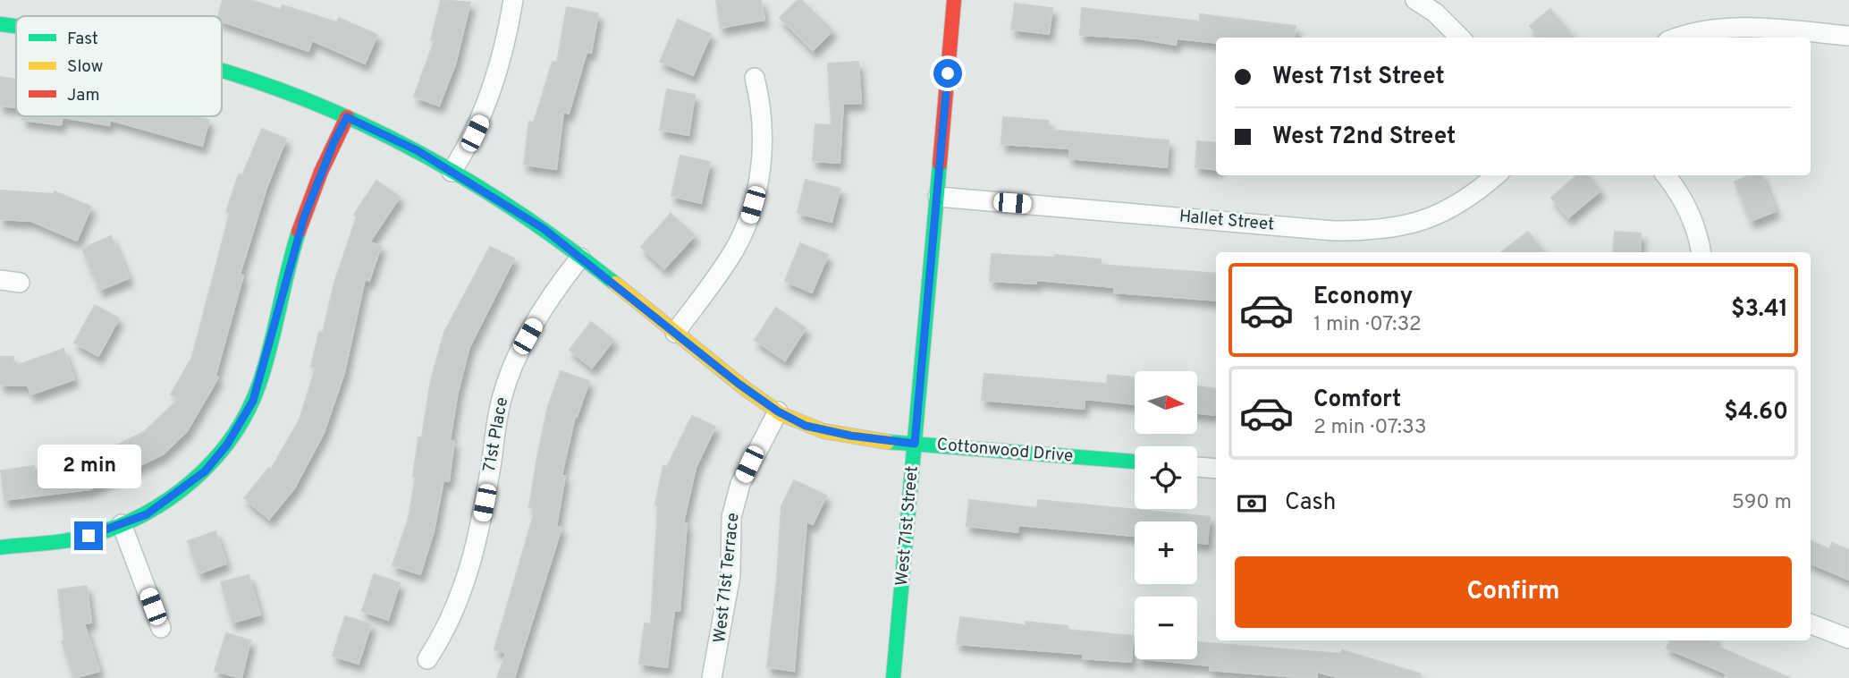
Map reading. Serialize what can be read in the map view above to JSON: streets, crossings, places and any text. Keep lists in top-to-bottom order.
{
  "streets": {
    "street": [
      "Hallet Street",
      "71st Place",
      "Cottonwood Drive",
      "West 71st Street",
      "West 71st Terrace"
    ]
  },
  "crossings": [
    ["Hallet Street", "West 71st Street"],
    ["71st Place", "Cottonwood Drive"],
    ["Cottonwood Drive", "West 71st Street"],
    ["Cottonwood Drive", "West 71st Terrace"]
  ],
  "legend": ["Fast", "Slow", "Jam"],
  "north": "right",
  "page": {
    "banner": ["West 71st Street", "West 72nd Street"],
    "list": [
      {
        "name": "Economy",
        "note": "1 min · 07:32",
        "value": "$3.41"
      },
      {
        "name": "Comfort",
        "note": "2 min · 07:33",
        "value": "$4.60"
      }
    ],
    "map_buttons": ["+", "−"],
    "bubble": "2 min",
    "pay": ["Cash", "590 m"],
    "buttons": "Confirm"
  }
}
